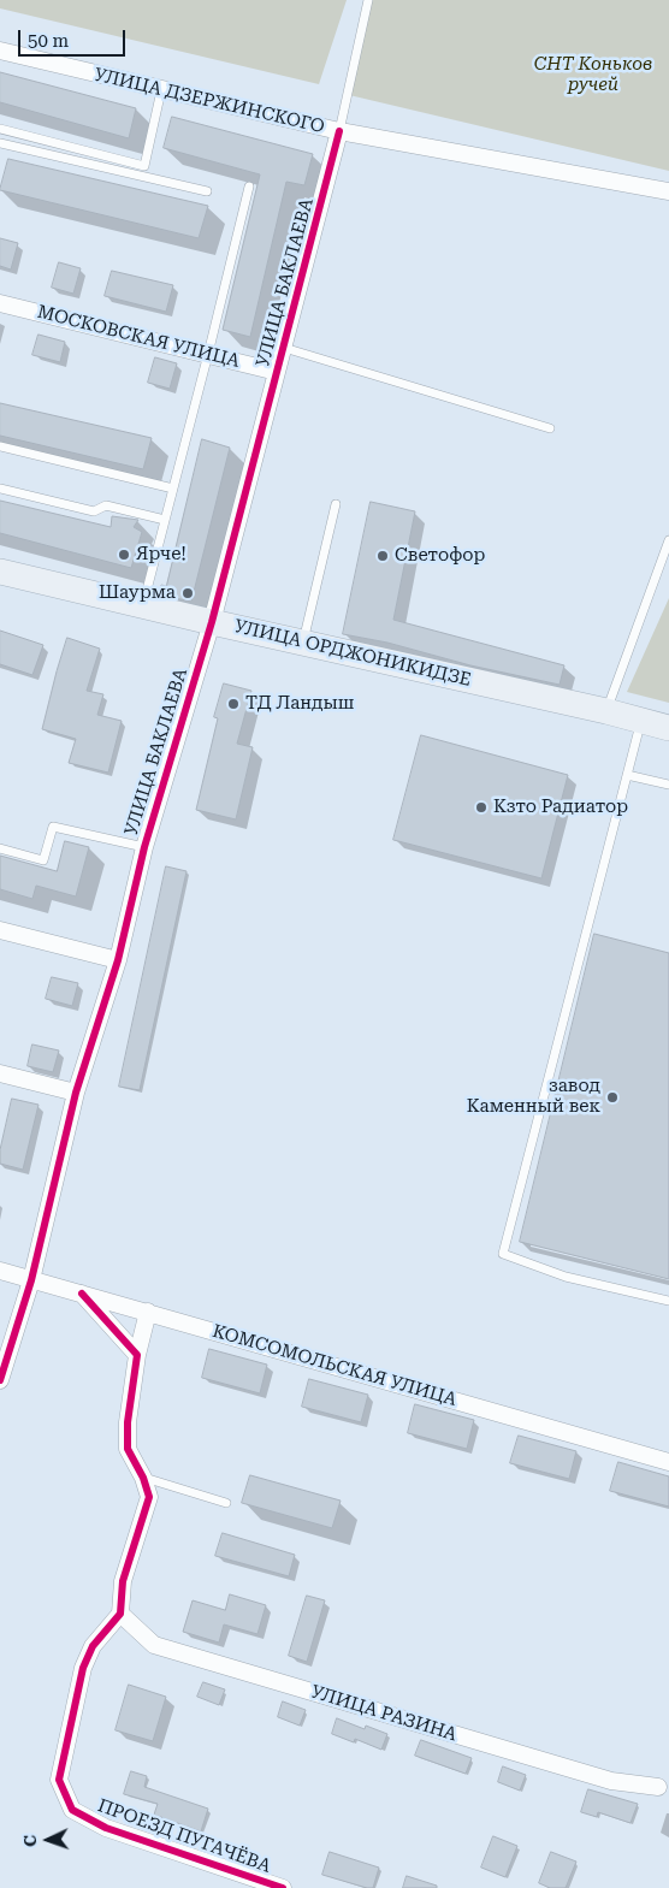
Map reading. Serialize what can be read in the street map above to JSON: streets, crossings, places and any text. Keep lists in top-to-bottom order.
{
  "streets": {
    "main road": ["УЛИЦА ОРДЖОНИКИДЗЕ"],
    "street": [
      "УЛИЦА ДЗЕРЖИНСКОГО",
      "УЛИЦА БАКЛАЕВА",
      "МОСКОВСКАЯ УЛИЦА",
      "КОМСОМОЛЬСКАЯ УЛИЦА",
      "УЛИЦА РАЗИНА",
      "ПРОЕЗД ПУГАЧЁВА"
    ]
  },
  "crossings": [
    ["УЛИЦА ДЗЕРЖИНСКОГО", "УЛИЦА БАКЛАЕВА"],
    ["УЛИЦА БАКЛАЕВА", "МОСКОВСКАЯ УЛИЦА"],
    ["УЛИЦА БАКЛАЕВА", "УЛИЦА ОРДЖОНИКИДЗЕ"],
    ["УЛИЦА БАКЛАЕВА", "КОМСОМОЛЬСКАЯ УЛИЦА"],
    ["УЛИЦА РАЗИНА", "ПРОЕЗД ПУГАЧЁВА"]
  ],
  "parks": ["СНТ Коньков ручей"],
  "places": [
    "Ярче!",
    "Светофор",
    "Шаурма",
    "ТД Ландыш",
    "Кзто Радиатор",
    "завод Каменный век"
  ],
  "scale_bar": "50 m",
  "north": "left"
}
